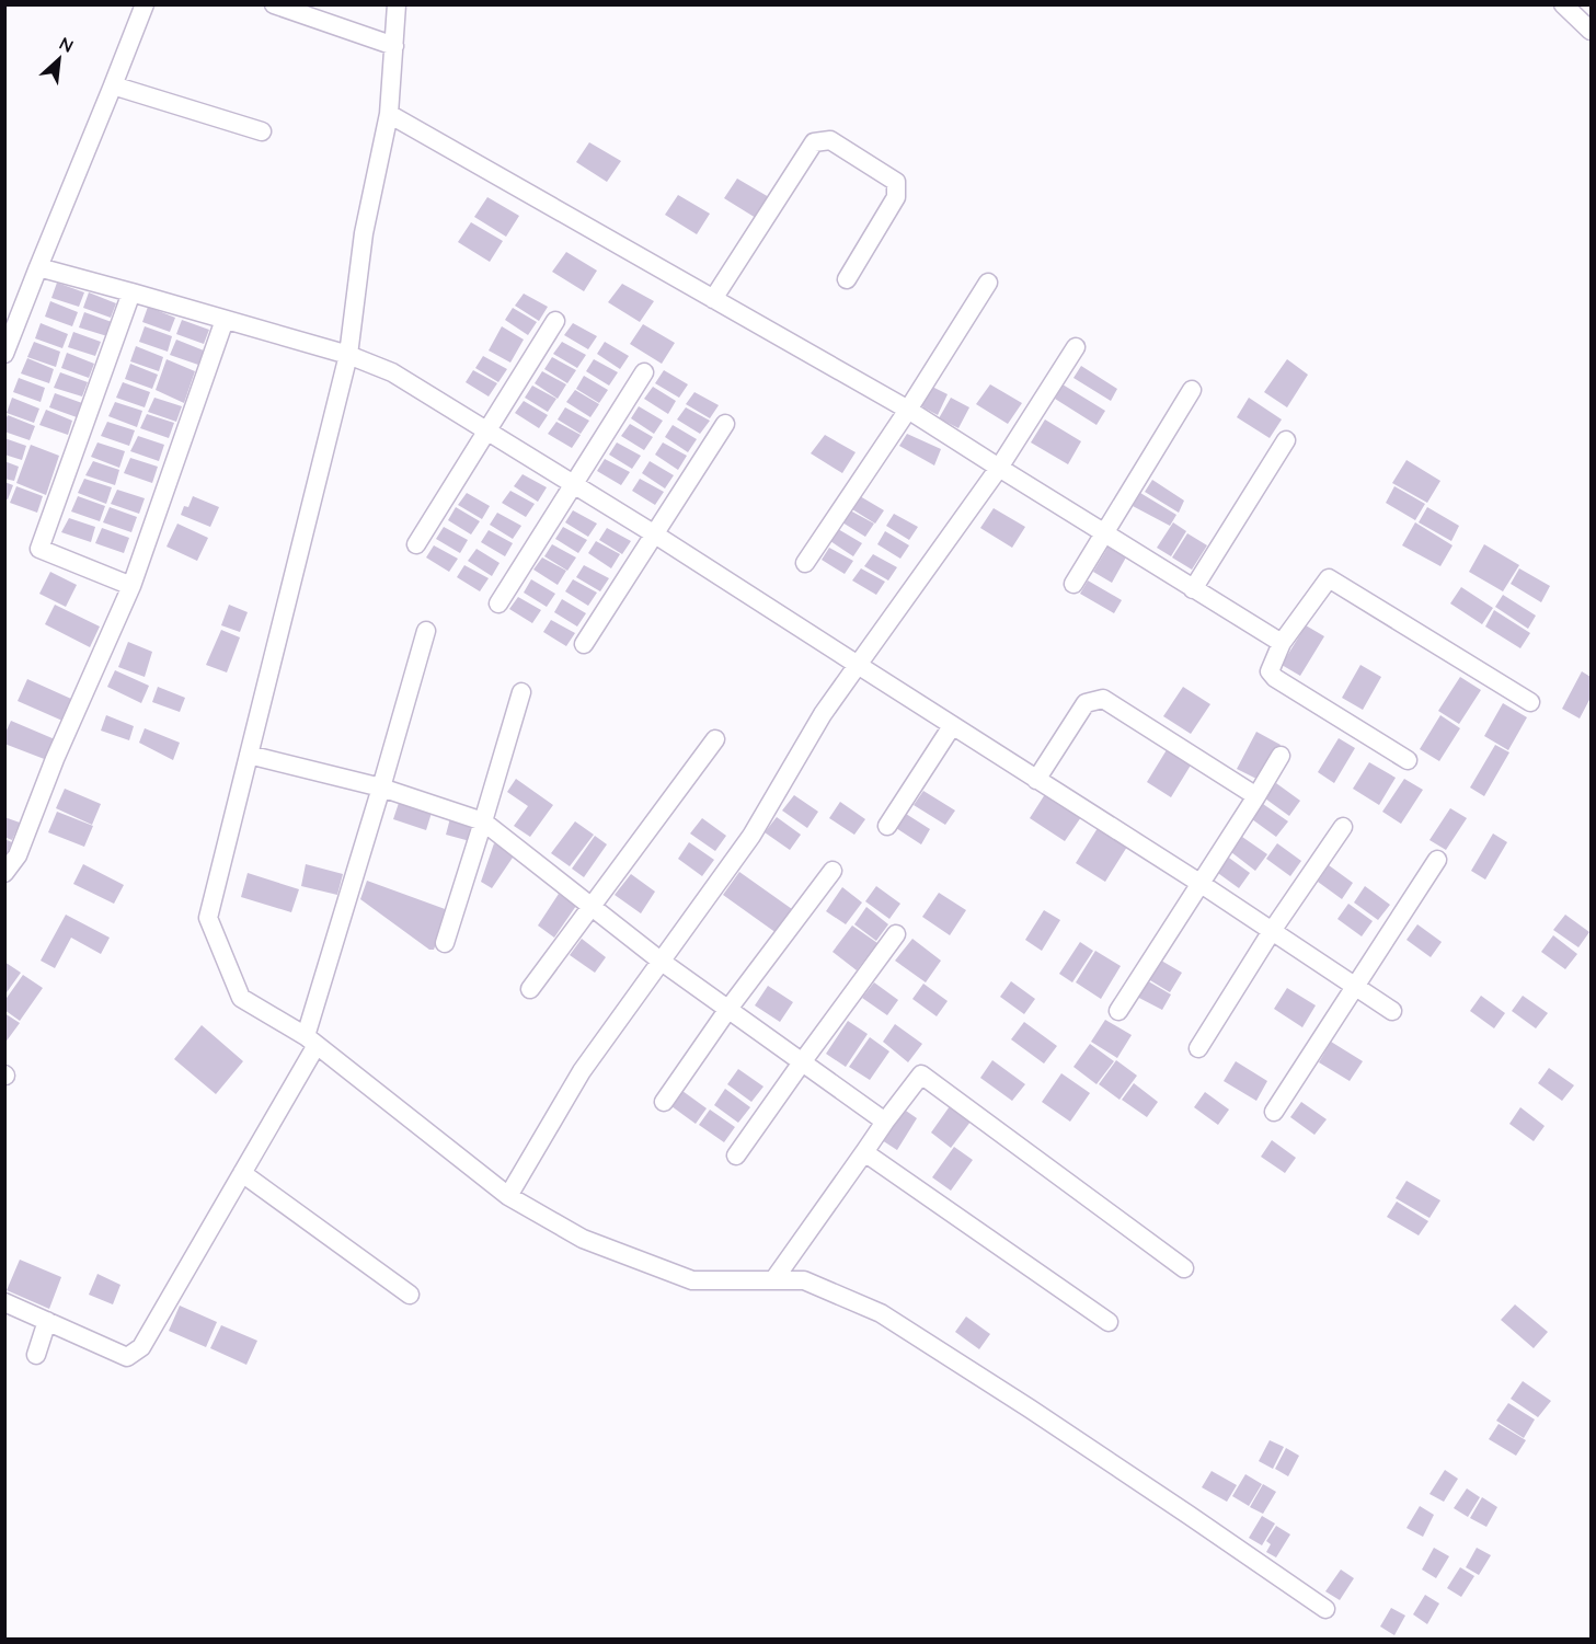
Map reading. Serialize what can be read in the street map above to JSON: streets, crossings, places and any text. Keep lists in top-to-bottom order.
{
  "north": "top right"
}
